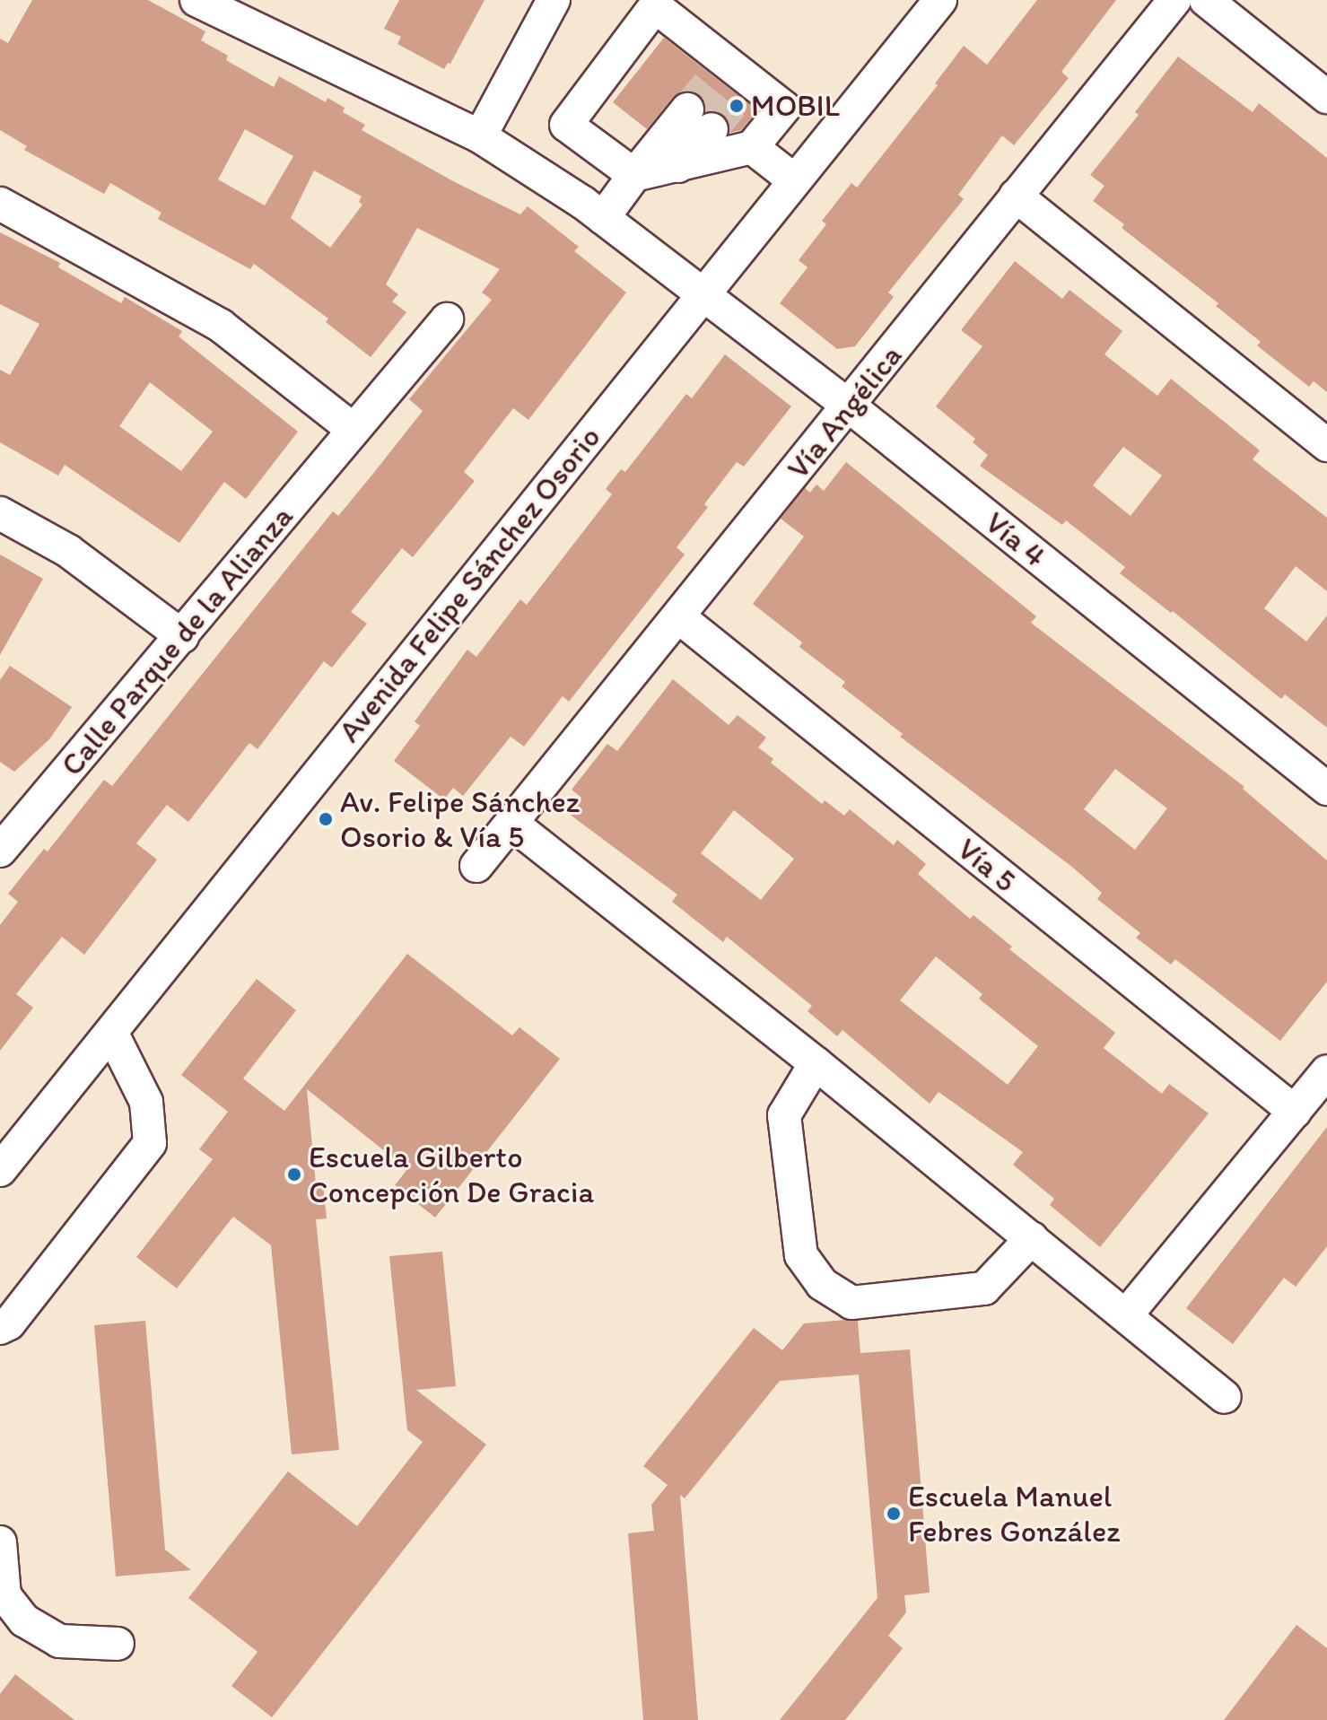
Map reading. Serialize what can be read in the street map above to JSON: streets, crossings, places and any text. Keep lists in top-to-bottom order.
{
  "streets": {
    "street": [
      "Vía Angélica",
      "Vía 4",
      "Avenida Felipe Sánchez Osorio",
      "Calle Parque de la Alianza",
      "Vía 5"
    ]
  },
  "crossings": [
    ["Vía Angélica", "Vía 4"],
    ["Vía Angélica", "Vía 5"],
    ["Vía 4", "Avenida Felipe Sánchez Osorio"]
  ],
  "places": [
    "MOBIL",
    "Av. Felipe Sánchez Osorio & Vía 5",
    "Escuela Gilberto Concepción De Gracia",
    "Escuela Manuel Febres González"
  ]
}
